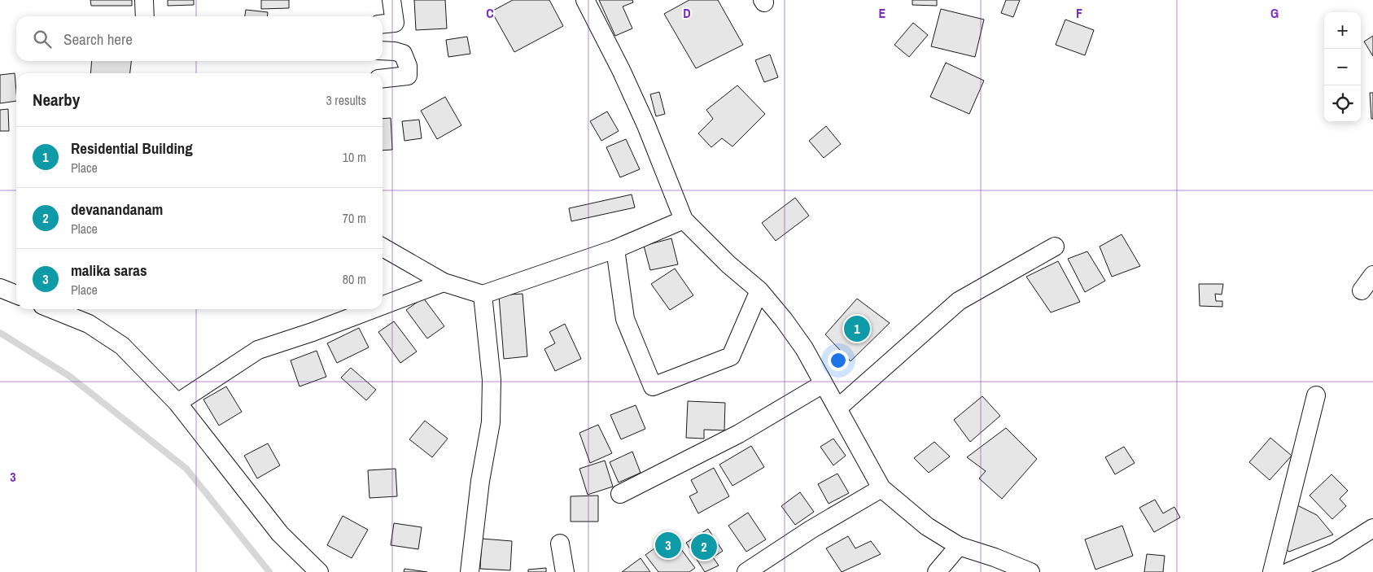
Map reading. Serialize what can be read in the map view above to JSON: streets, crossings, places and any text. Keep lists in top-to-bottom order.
{
  "page": {
    "map_buttons": ["+", "−"],
    "search": "Search here",
    "heading": ["Nearby", "3 results"],
    "list": [
      {
        "mark": "1",
        "name": "Residential Building",
        "note": "Place",
        "value": "10 m"
      },
      {
        "mark": "2",
        "name": "devanandanam",
        "note": "Place",
        "value": "70 m"
      },
      {
        "mark": "3",
        "name": "malika saras",
        "note": "Place",
        "value": "80 m"
      }
    ],
    "pins": ["1", "3", "2"]
  },
  "grid": {
    "columns": [
      "C",
      "D",
      "E",
      "F",
      "G"
    ],
    "rows": ["3"]
  }
}
